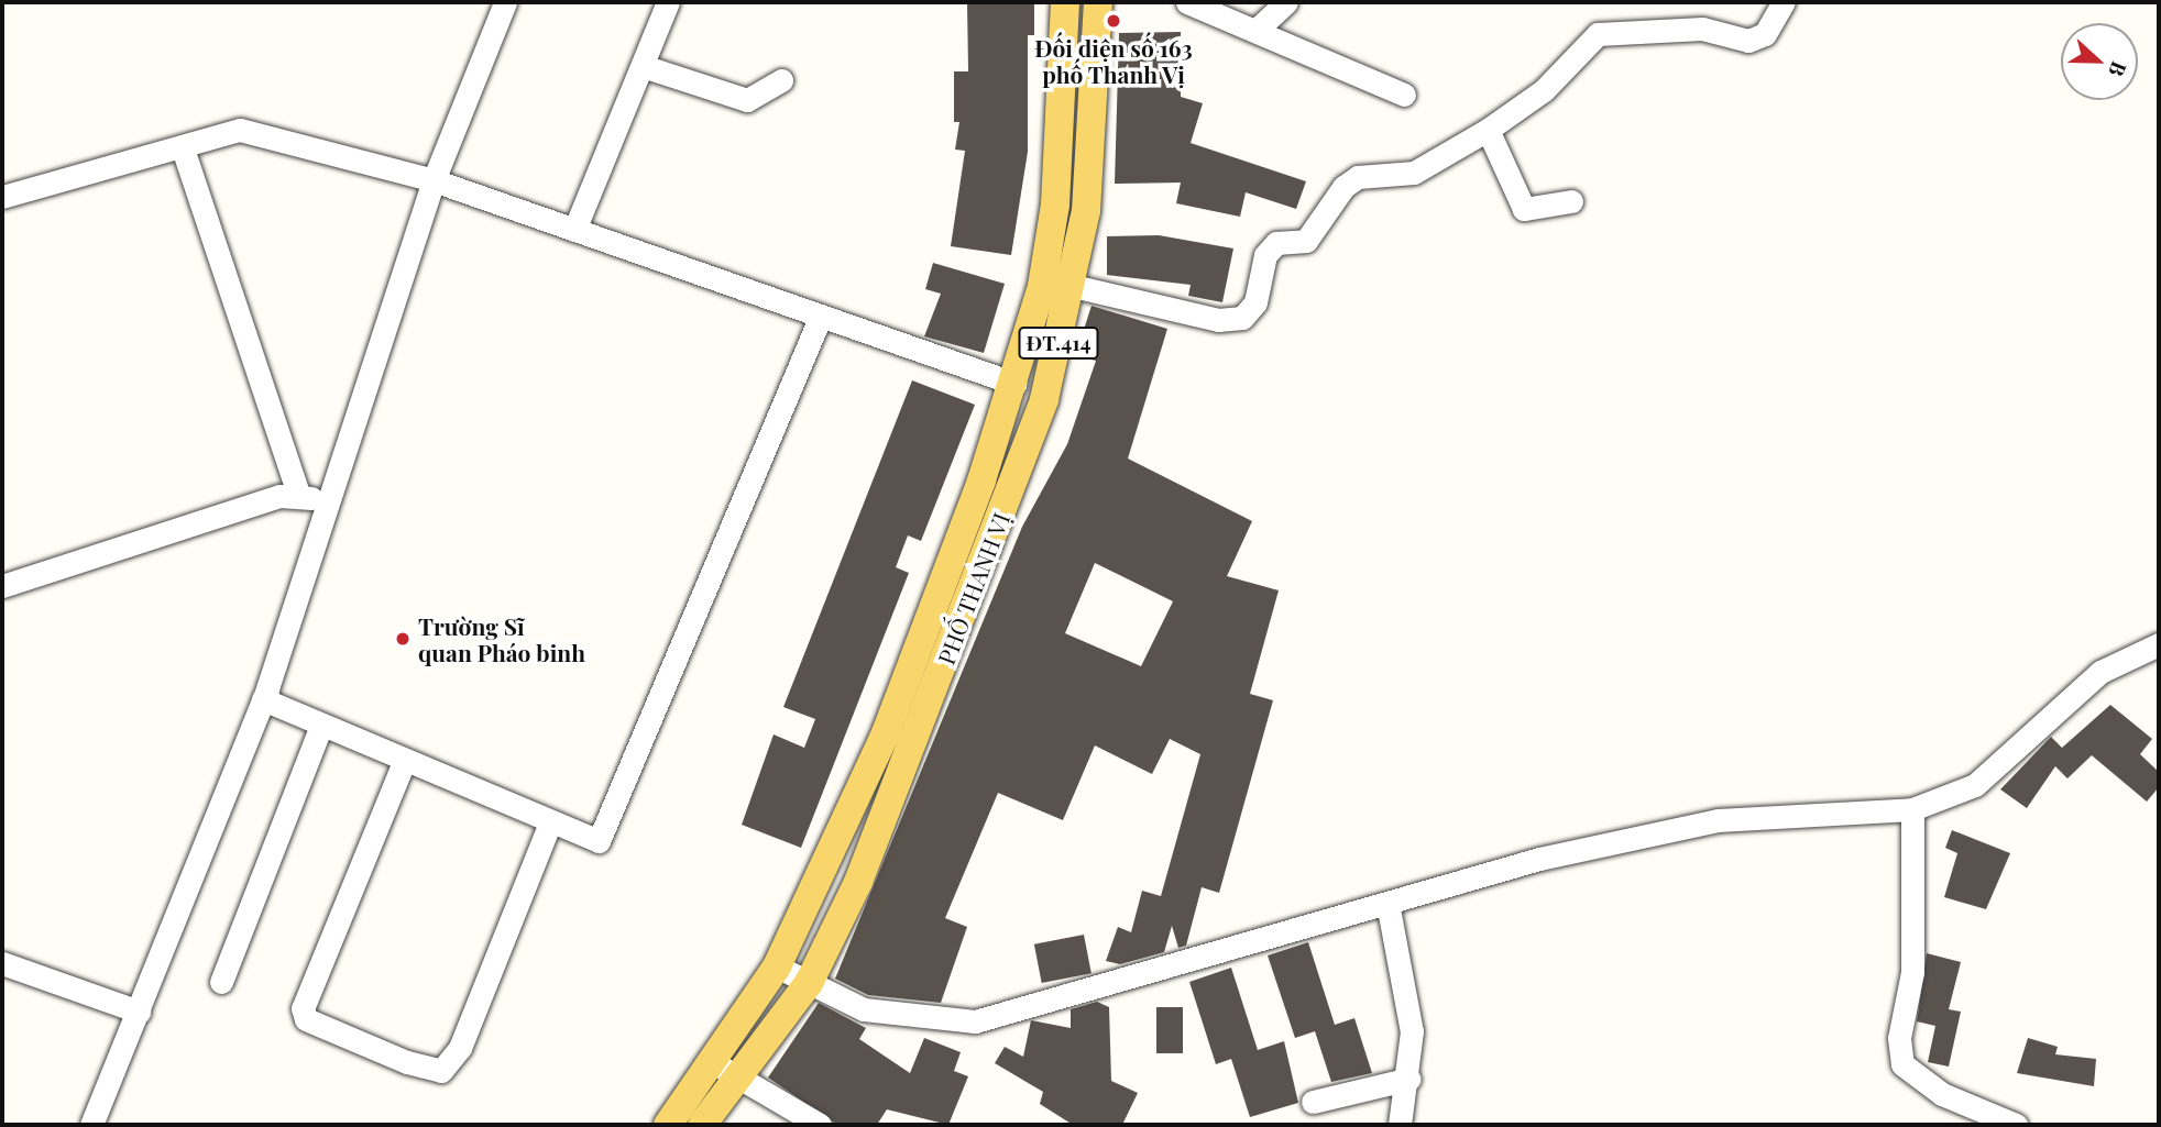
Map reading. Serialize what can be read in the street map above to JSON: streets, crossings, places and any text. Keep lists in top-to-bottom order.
{
  "streets": {
    "main road": ["ĐT.414", "PHỐ THANH VỊ"]
  },
  "places": ["Đối diện số 163 phố Thanh Vị", "Trường Sĩ quan Pháo binh"],
  "north": "right"
}
